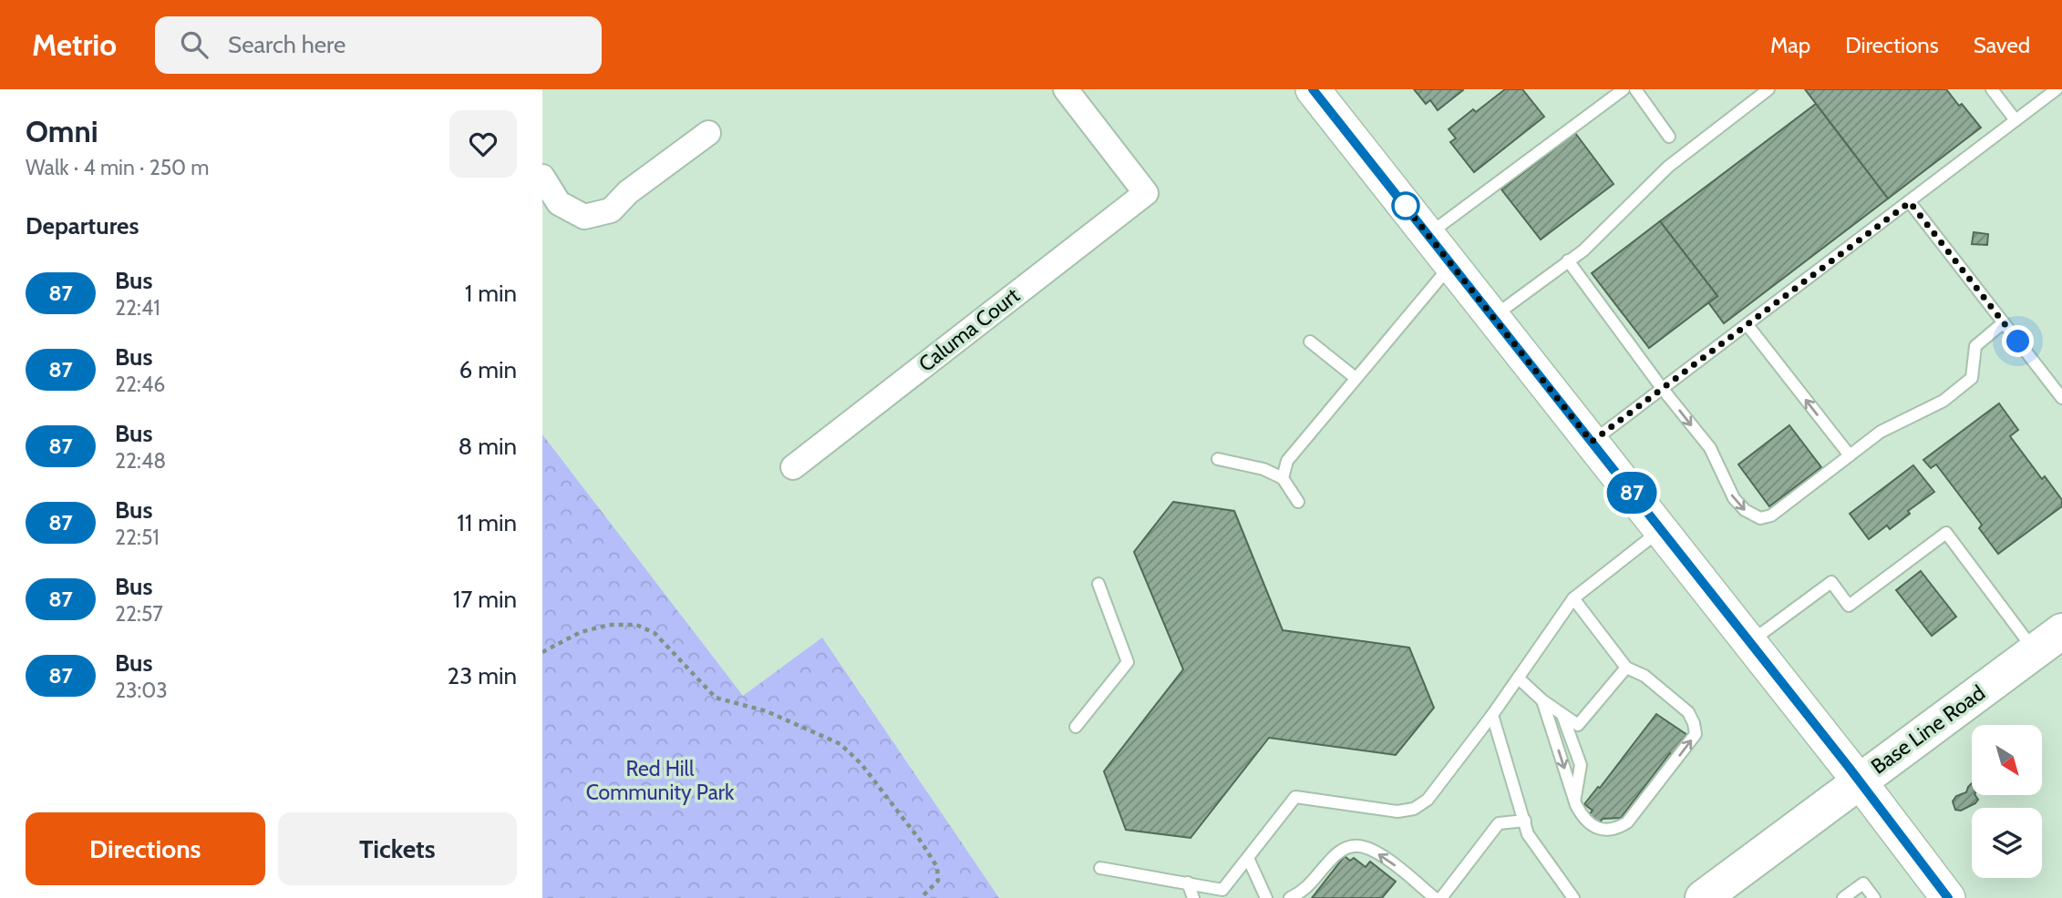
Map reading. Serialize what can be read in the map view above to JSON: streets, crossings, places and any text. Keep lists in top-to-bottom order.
{
  "streets": {
    "main road": ["Base Line Road"],
    "street": ["Caluma Court"]
  },
  "parks": ["Red Hill Community Park"],
  "lines": ["bus line 87"],
  "north": "bottom right",
  "page": {
    "header": "Metrio",
    "search": "Search here",
    "nav": ["Map", "Directions", "Saved"],
    "heading": [
      ["Omni", "Walk · 4 min · 250 m"],
      "Departures"
    ],
    "on_map": "87",
    "list": [
      {
        "mark": "87",
        "name": "Bus",
        "note": "22:41",
        "value": "1 min"
      },
      {
        "mark": "87",
        "name": "Bus",
        "note": "22:46",
        "value": "6 min"
      },
      {
        "mark": "87",
        "name": "Bus",
        "note": "22:48",
        "value": "8 min"
      },
      {
        "mark": "87",
        "name": "Bus",
        "note": "22:51",
        "value": "11 min"
      },
      {
        "mark": "87",
        "name": "Bus",
        "note": "22:57",
        "value": "17 min"
      },
      {
        "mark": "87",
        "name": "Bus",
        "note": "23:03",
        "value": "23 min"
      }
    ],
    "buttons": ["Directions", "Tickets"]
  }
}
